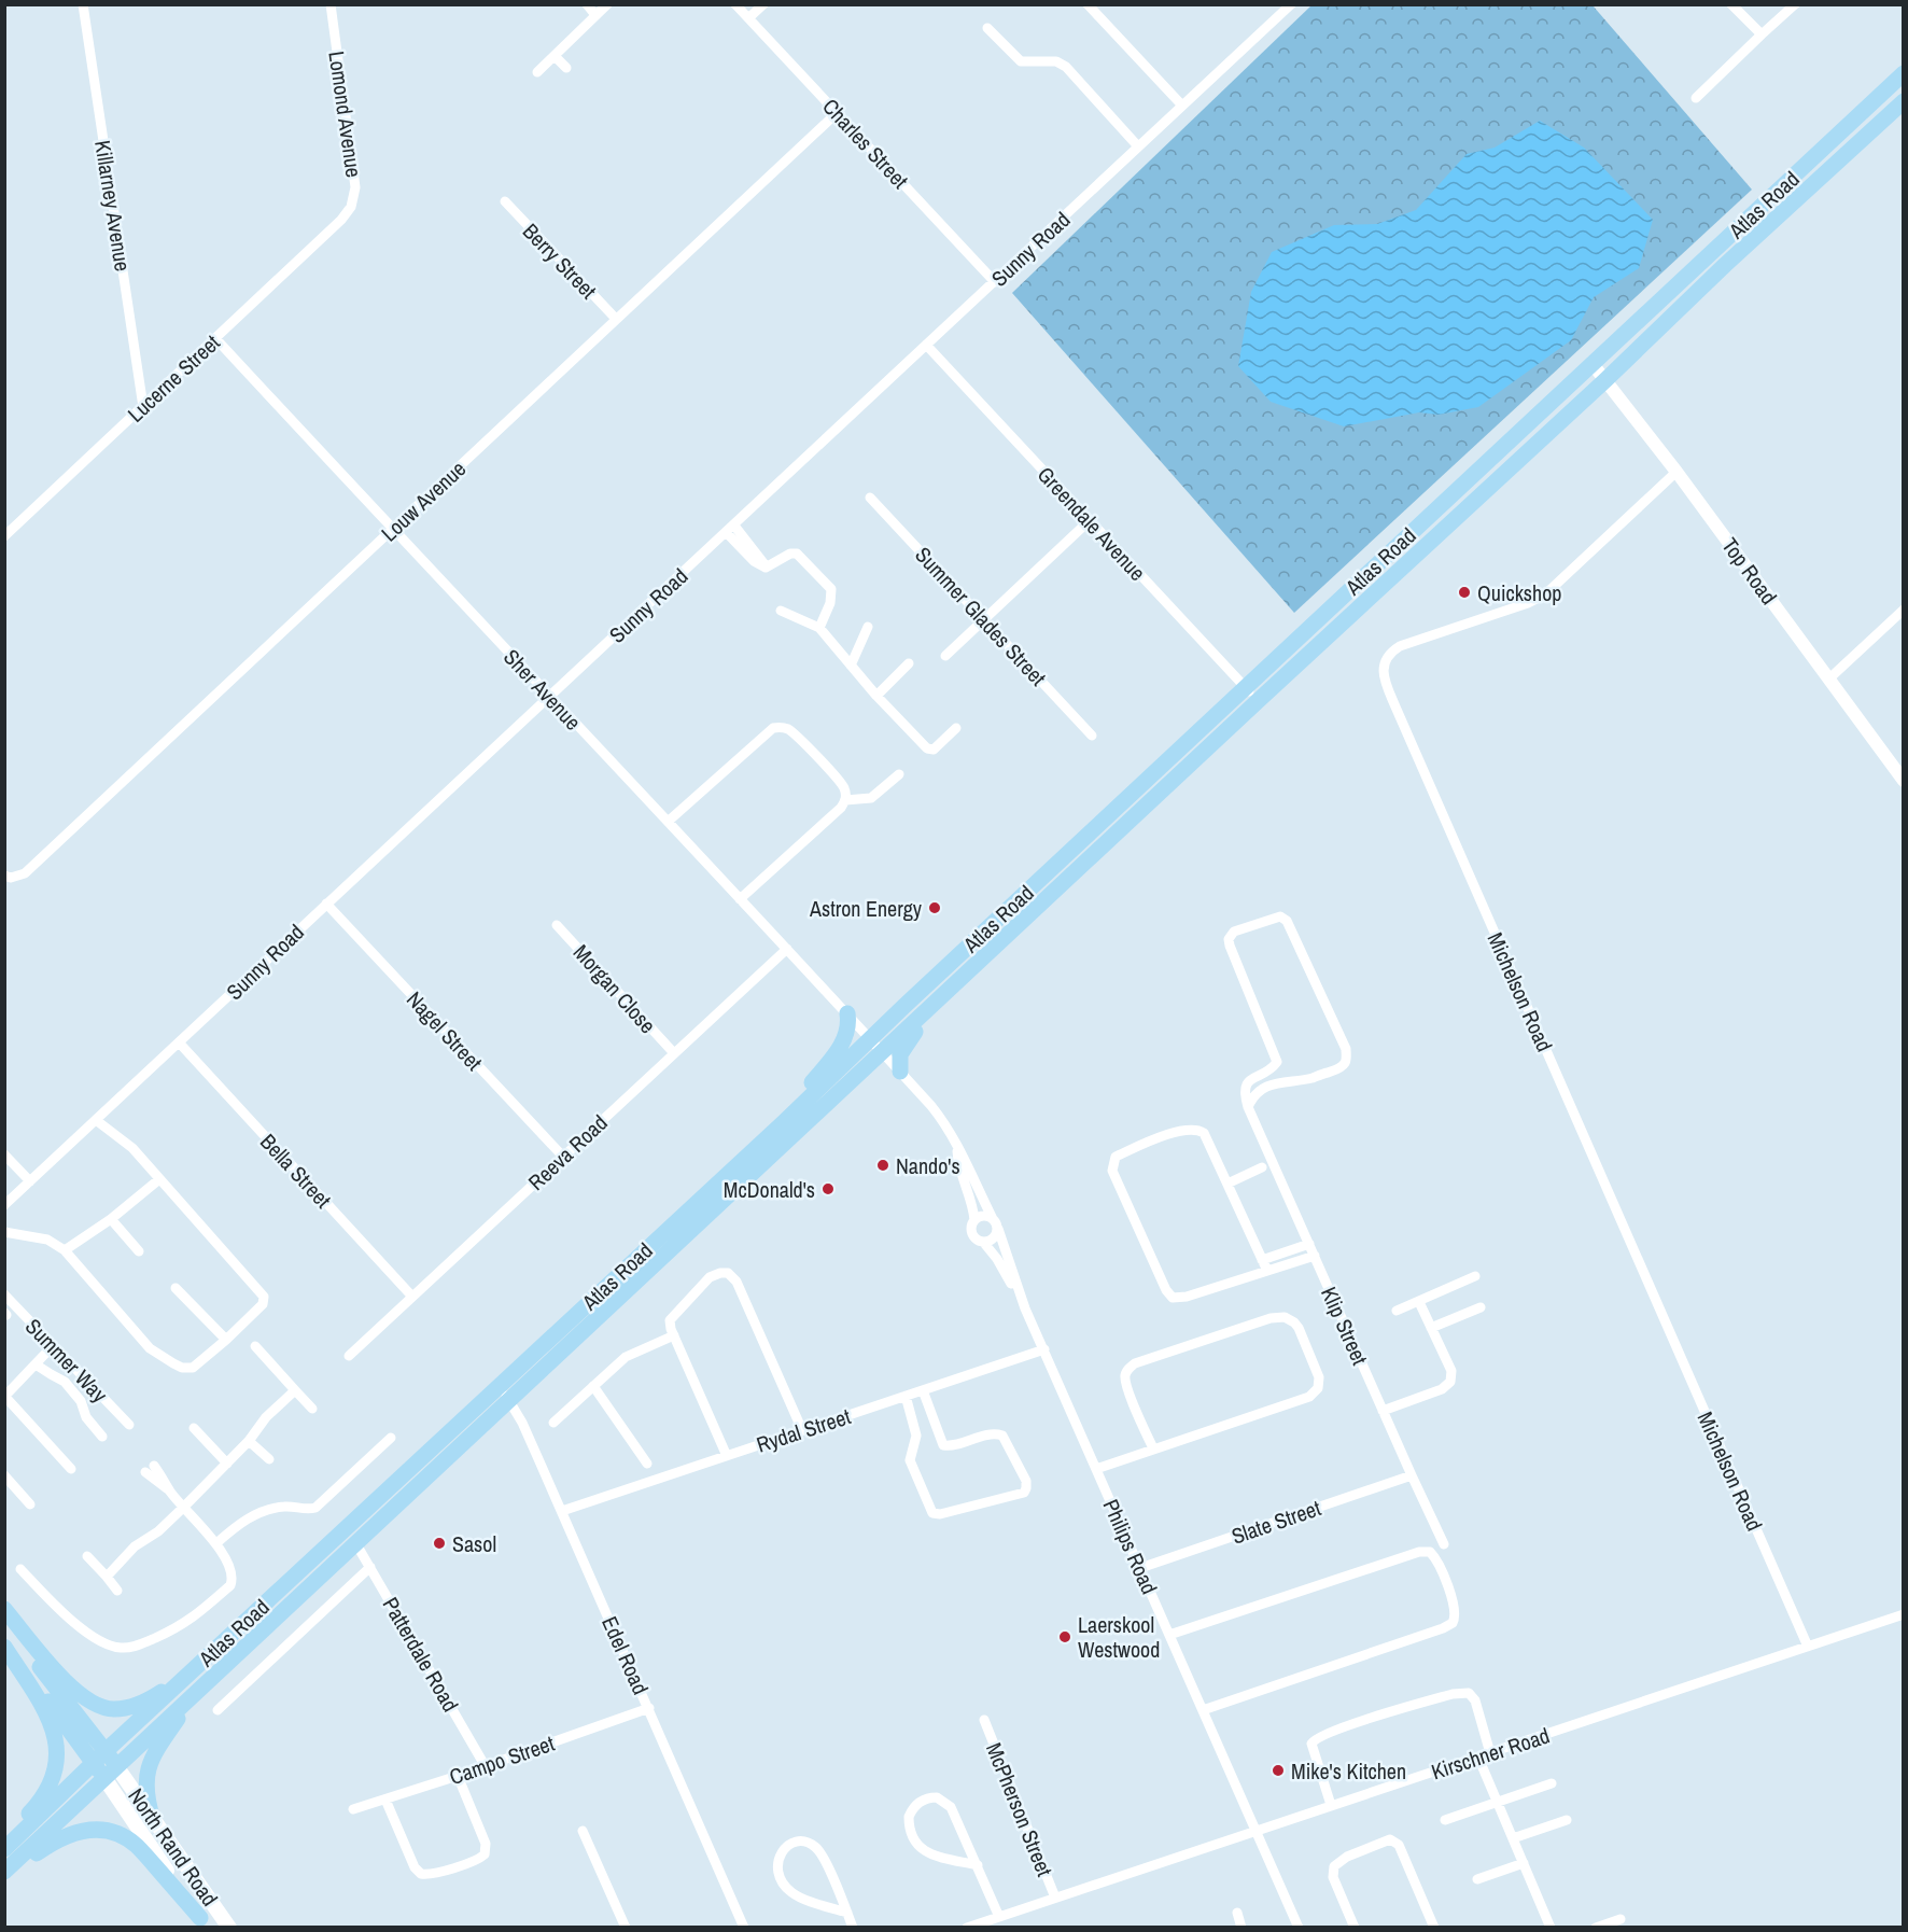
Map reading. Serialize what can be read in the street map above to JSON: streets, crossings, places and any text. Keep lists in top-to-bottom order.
{
  "streets": {
    "main road": ["Atlas Road", "North Rand Road"],
    "street": [
      "Lomond Avenue",
      "Charles Street",
      "Killarney Avenue",
      "Sunny Road",
      "Berry Street",
      "Lucerne Street",
      "Louw Avenue",
      "Greendale Avenue",
      "Top Road",
      "Summer Glades Street",
      "Sher Avenue",
      "Morgan Close",
      "Michelson Road",
      "Nagel Street",
      "Reeva Road",
      "Bella Street",
      "Klip Street",
      "Summer Way",
      "Rydal Street",
      "Slate Street",
      "Philips Road",
      "Patterdale Road",
      "Edel Road",
      "Kirschner Road",
      "Campo Street",
      "McPherson Street"
    ]
  },
  "crossings": [
    ["Lomond Avenue", "Lucerne Street"],
    ["Charles Street", "Sunny Road"],
    ["Charles Street", "Louw Avenue"],
    ["Atlas Road", "Greendale Avenue"],
    ["Atlas Road", "Top Road"],
    ["Atlas Road", "Sher Avenue"],
    ["Atlas Road", "Patterdale Road"],
    ["Atlas Road", "Edel Road"],
    ["Atlas Road", "North Rand Road"],
    ["Killarney Avenue", "Lucerne Street"],
    ["Sunny Road", "Greendale Avenue"],
    ["Sunny Road", "Sher Avenue"],
    ["Sunny Road", "Nagel Street"],
    ["Sunny Road", "Bella Street"],
    ["Berry Street", "Louw Avenue"],
    ["Lucerne Street", "Sher Avenue"],
    ["Louw Avenue", "Sher Avenue"],
    ["Top Road", "Michelson Road"],
    ["Sher Avenue", "Reeva Road"],
    ["Morgan Close", "Reeva Road"],
    ["Michelson Road", "Kirschner Road"],
    ["Nagel Street", "Reeva Road"],
    ["Reeva Road", "Bella Street"],
    ["Klip Street", "Slate Street"],
    ["Rydal Street", "Philips Road"],
    ["Rydal Street", "Edel Road"],
    ["Slate Street", "Philips Road"],
    ["Philips Road", "Kirschner Road"],
    ["Patterdale Road", "Campo Street"],
    ["Edel Road", "Campo Street"],
    ["Kirschner Road", "McPherson Street"]
  ],
  "places": [
    "Quickshop",
    "Astron Energy",
    "Nando's",
    "McDonald's",
    "Sasol",
    "Laerskool Westwood",
    "Mike's Kitchen"
  ]
}
